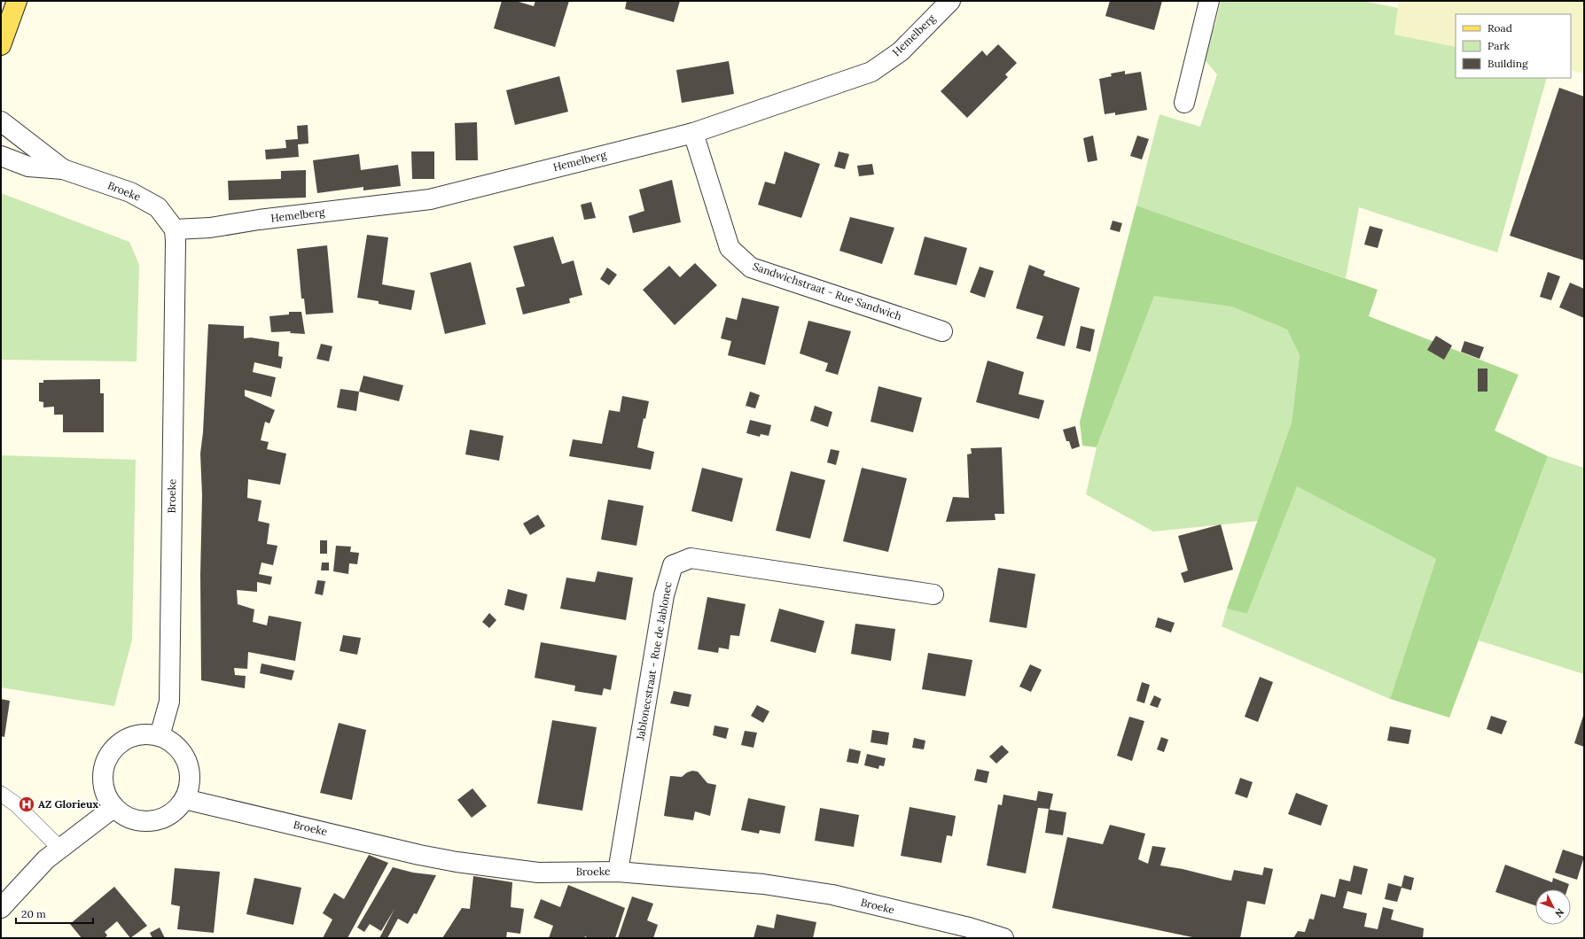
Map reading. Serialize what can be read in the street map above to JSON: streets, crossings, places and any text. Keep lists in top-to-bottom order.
{
  "streets": {
    "street": [
      "Hemelberg",
      "Broeke",
      "Sandwichstraat - Rue Sandwich",
      "Jablonecstraat - Rue de Jablonec"
    ]
  },
  "crossings": [
    ["Hemelberg", "Broeke"],
    ["Hemelberg", "Sandwichstraat - Rue Sandwich"],
    ["Broeke", "Jablonecstraat - Rue de Jablonec"]
  ],
  "places": {
    "hospital": ["AZ Glorieux"]
  },
  "legend": ["Road", "Park", "Building"],
  "scale_bar": "20 m",
  "north": "bottom right"
}
